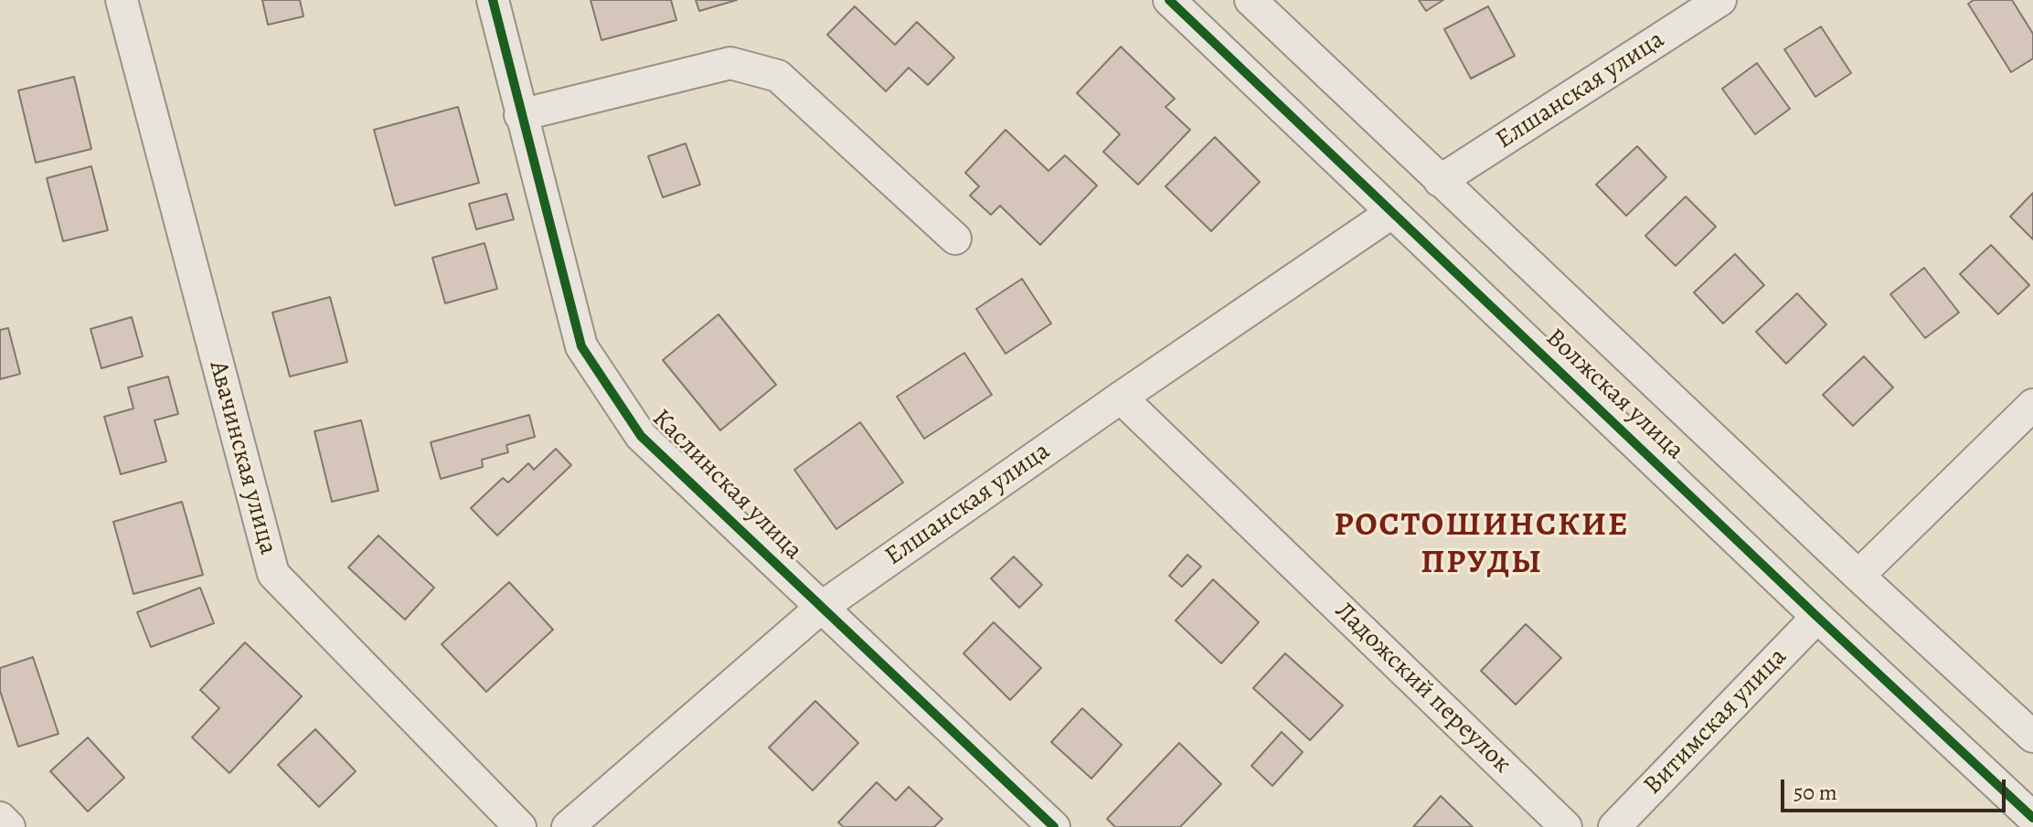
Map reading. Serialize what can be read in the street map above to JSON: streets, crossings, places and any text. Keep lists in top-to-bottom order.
{
  "streets": {
    "street": [
      "Елшанская улица",
      "Волжская улица",
      "Авачинская улица",
      "Каслинская улица",
      "Ладожский переулок",
      "Витимская улица"
    ]
  },
  "crossings": [
    ["Елшанская улица", "Волжская улица"],
    ["Елшанская улица", "Каслинская улица"],
    ["Елшанская улица", "Ладожский переулок"],
    ["Волжская улица", "Витимская улица"]
  ],
  "districts": ["РОСТОШИНСКИЕ ПРУДЫ"],
  "scale_bar": "50 m"
}
